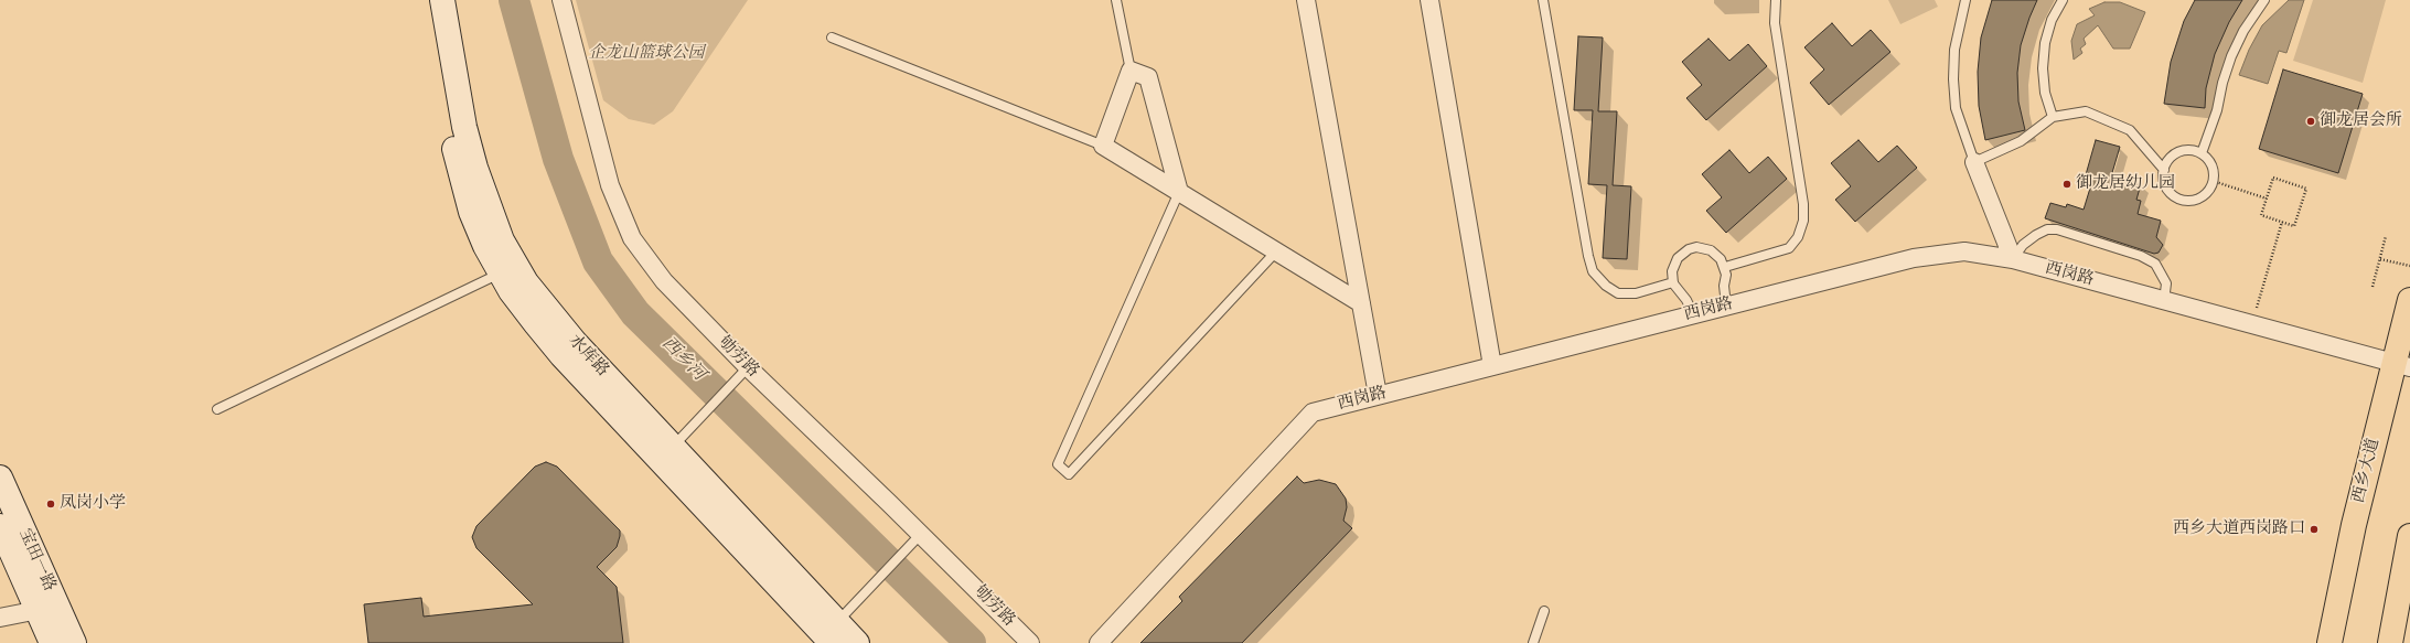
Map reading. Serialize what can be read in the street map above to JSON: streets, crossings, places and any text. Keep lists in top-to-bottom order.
{
  "streets": {
    "main road": ["水库路", "西乡大道", "宝田一路"],
    "street": ["西岗路", "劬劳路"]
  },
  "crossings": [
    ["西岗路", "西乡大道"]
  ],
  "water": ["西乡河"],
  "parks": ["企龙山篮球公园"],
  "places": [
    "御龙居会所",
    "御龙居幼儿园",
    "凤岗小学",
    "西乡大道西岗路口"
  ]
}
